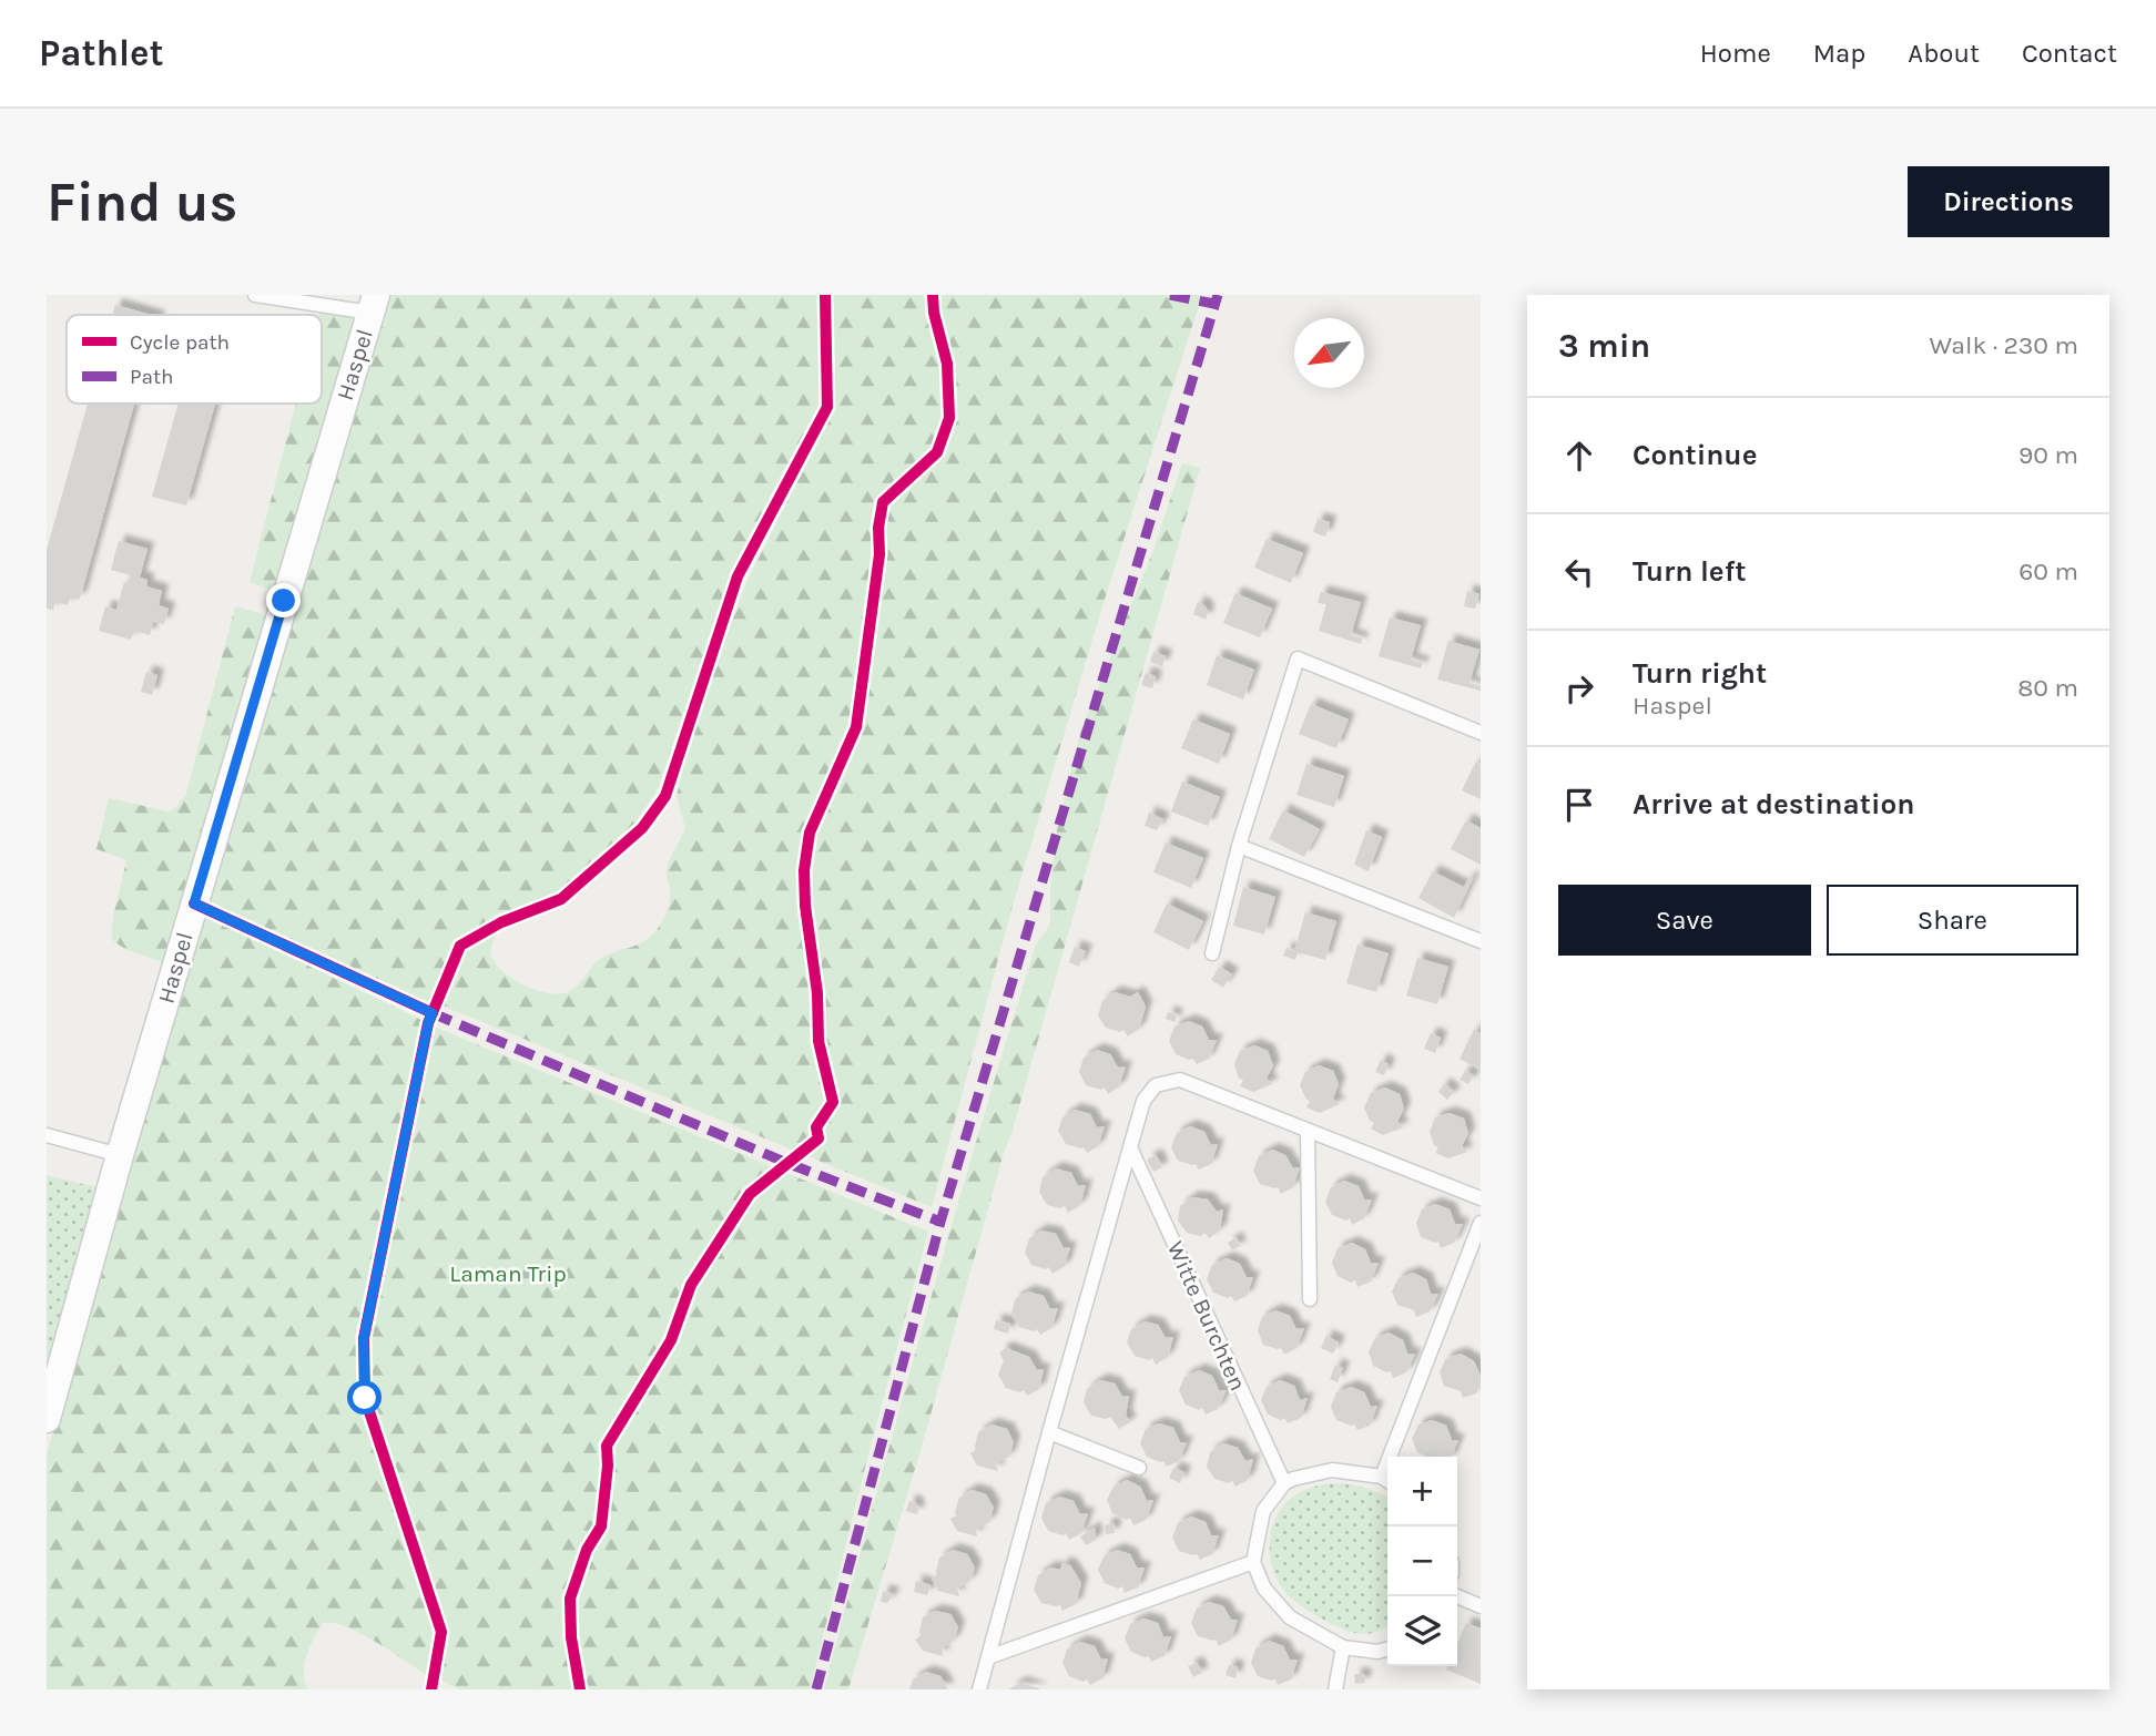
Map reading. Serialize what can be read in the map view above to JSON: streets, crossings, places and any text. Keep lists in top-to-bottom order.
{
  "streets": {
    "street": ["Haspel"],
    "lane": ["Witte Burchten"]
  },
  "parks": ["Laman Trip"],
  "legend": ["Cycle path", "Path"],
  "north": "bottom left",
  "page": {
    "header": "Pathlet",
    "nav": [
      "Home",
      "Map",
      "About",
      "Contact"
    ],
    "buttons": [
      "Directions",
      ["Save", "Share"]
    ],
    "title": "Find us",
    "heading": ["3 min", "Walk · 230 m"],
    "list": [
      ["Continue", "90 m"],
      ["Turn left", "60 m"],
      ["Turn right", "Haspel", "80 m"],
      "Arrive at destination"
    ],
    "map_buttons": ["+", "−"]
  }
}
